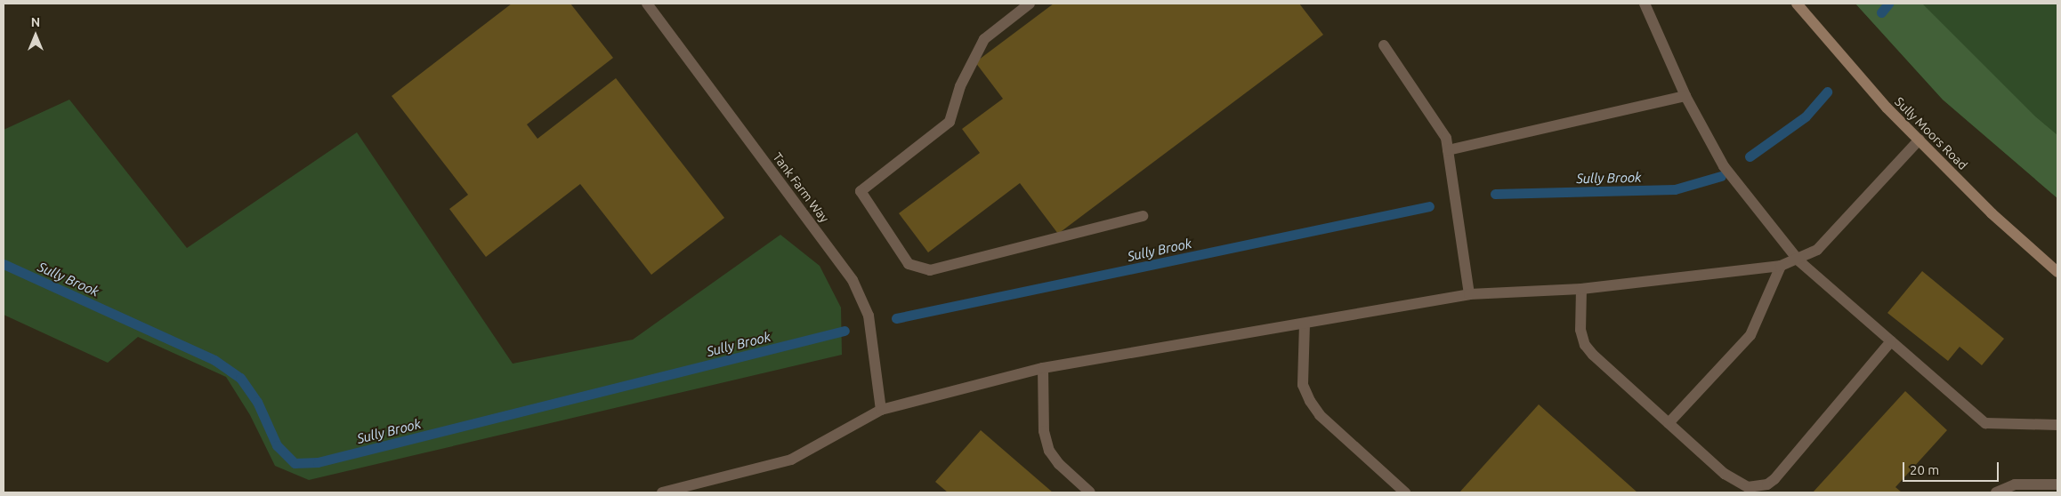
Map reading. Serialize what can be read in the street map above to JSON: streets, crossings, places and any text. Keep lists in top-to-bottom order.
{
  "streets": {
    "main road": ["Sully Moors Road"],
    "lane": ["Tank Farm Way"]
  },
  "water": ["Sully Brook"],
  "scale_bar": "20 m",
  "north": "top"
}
